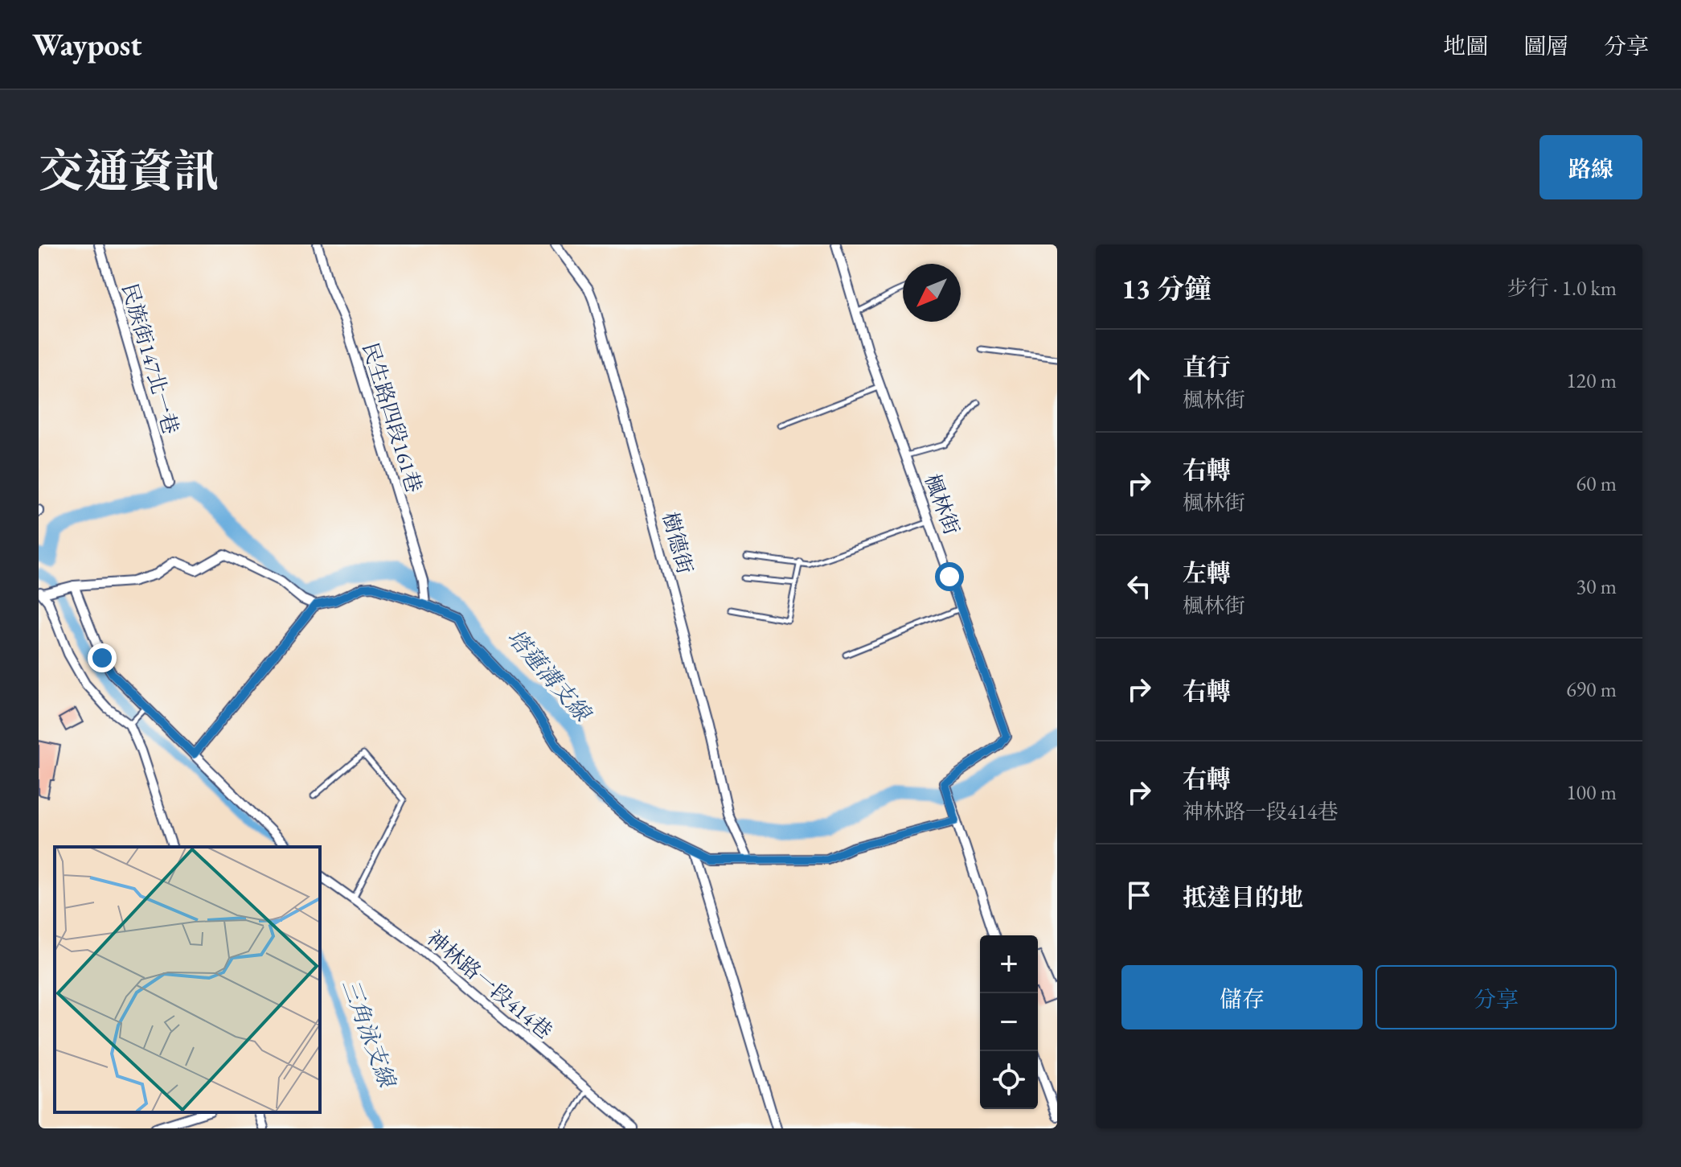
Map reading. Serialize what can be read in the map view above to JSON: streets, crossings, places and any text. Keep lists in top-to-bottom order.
{
  "streets": {
    "street": [
      "民族街147北一巷",
      "民生路四段161巷",
      "楓林街",
      "樹德街",
      "神林路一段414巷"
    ]
  },
  "water": ["塔蓮溝支線", "三角泳支線"],
  "north": "bottom left",
  "page": {
    "header": "Waypost",
    "nav": ["地圖", "圖層", "分享"],
    "title": "交通資訊",
    "buttons": [
      "路線",
      ["儲存", "分享"]
    ],
    "heading": ["13 分鐘", "步行 · 1.0 km"],
    "list": [
      ["直行", "楓林街", "120 m"],
      ["右轉", "楓林街", "60 m"],
      ["左轉", "楓林街", "30 m"],
      ["右轉", "690 m"],
      ["右轉", "神林路一段414巷", "100 m"],
      "抵達目的地"
    ],
    "map_buttons": ["+", "−"]
  }
}
